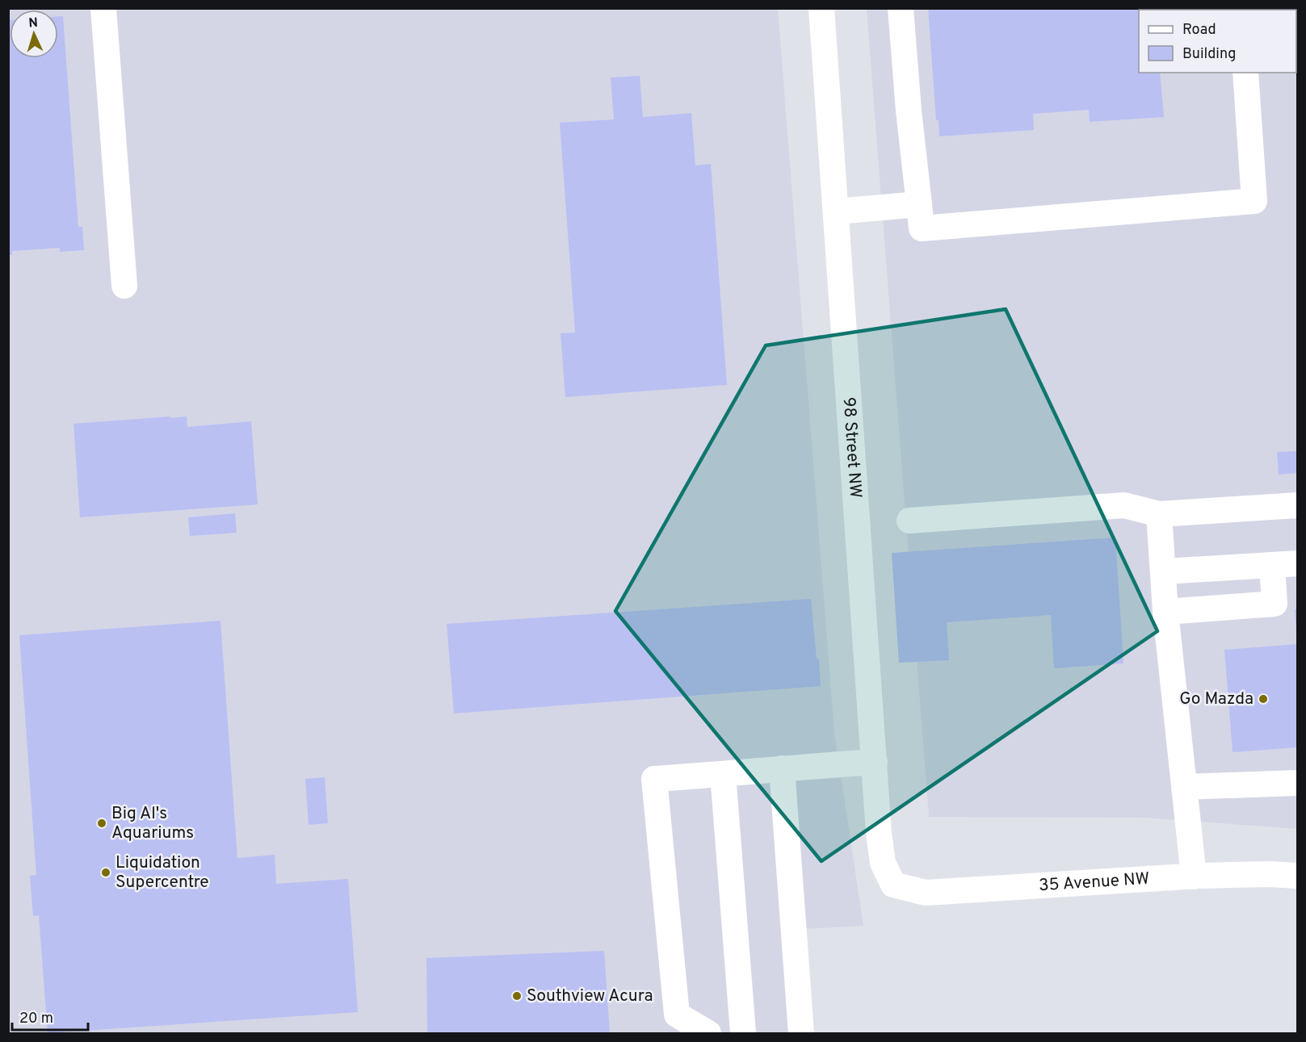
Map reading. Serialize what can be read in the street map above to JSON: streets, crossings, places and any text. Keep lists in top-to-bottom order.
{
  "streets": {
    "street": ["98 Street NW", "35 Avenue NW"]
  },
  "crossings": [
    ["98 Street NW", "35 Avenue NW"]
  ],
  "places": [
    "Go Mazda",
    "Big Al's Aquariums",
    "Liquidation Supercentre",
    "Southview Acura"
  ],
  "legend": ["Road", "Building"],
  "scale_bar": "20 m",
  "north": "top"
}
